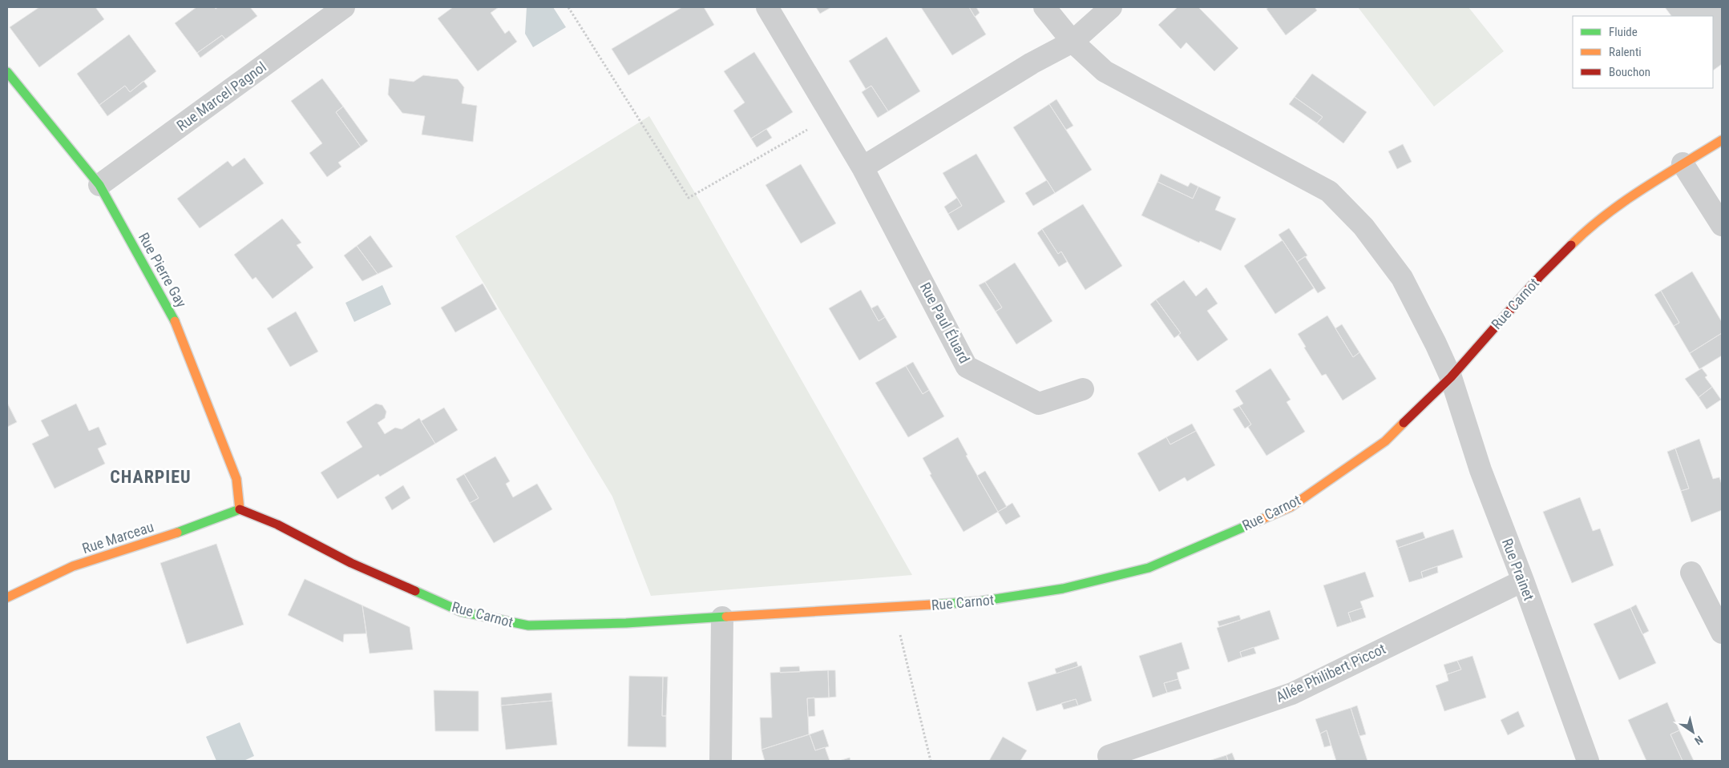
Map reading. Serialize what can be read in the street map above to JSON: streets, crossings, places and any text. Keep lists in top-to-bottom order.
{
  "streets": {
    "street": [
      "Rue Marcel Pagnol",
      "Rue Pierre Gay",
      "Rue Carnot",
      "Rue Paul Éluard",
      "Rue Marceau",
      "Rue Prainet",
      "Allée Philibert Piccot"
    ]
  },
  "crossings": [
    ["Rue Marcel Pagnol", "Rue Pierre Gay"],
    ["Rue Pierre Gay", "Rue Carnot"],
    ["Rue Pierre Gay", "Rue Marceau"],
    ["Rue Carnot", "Rue Marceau"],
    ["Rue Carnot", "Rue Prainet"],
    ["Rue Prainet", "Allée Philibert Piccot"]
  ],
  "districts": ["CHARPIEU"],
  "legend": ["Fluide", "Ralenti", "Bouchon"],
  "north": "bottom right"
}
